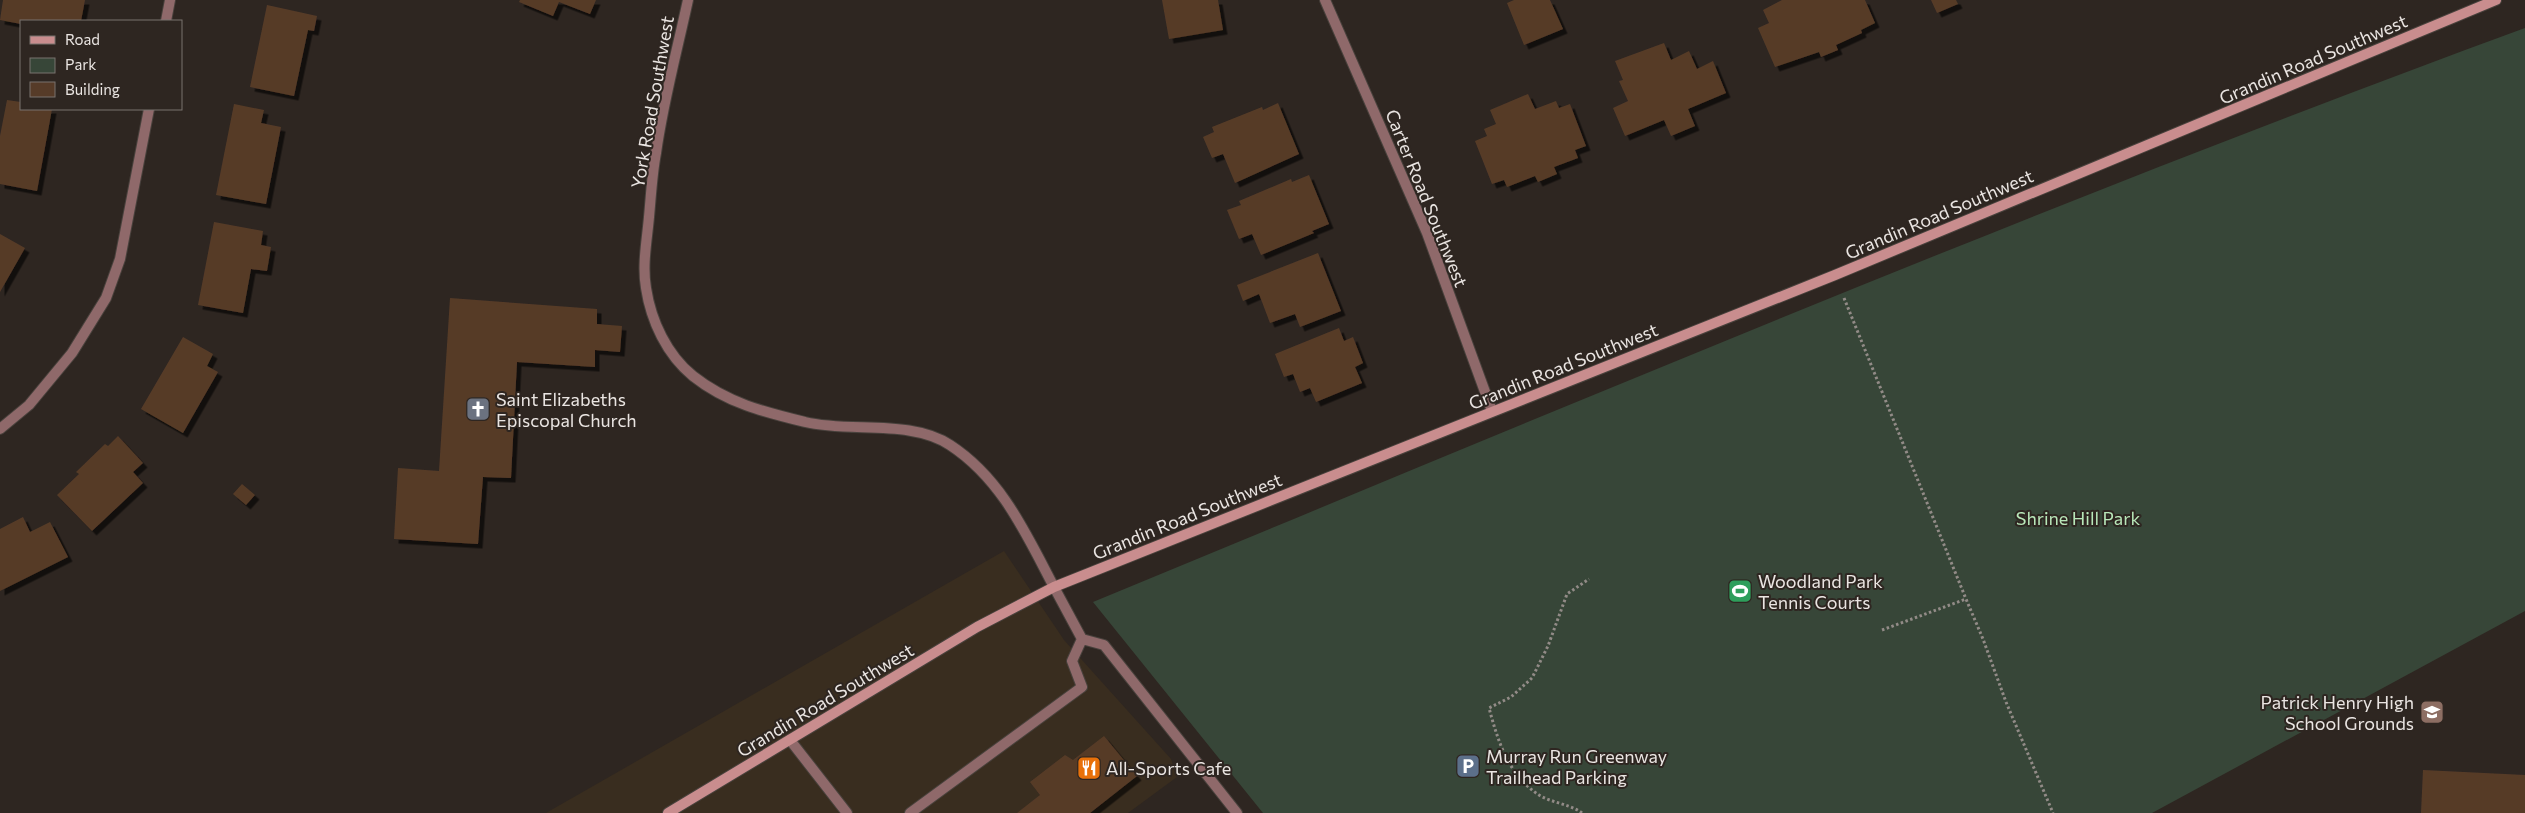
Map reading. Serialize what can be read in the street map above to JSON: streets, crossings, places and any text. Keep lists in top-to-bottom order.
{
  "streets": {
    "street": ["Grandin Road Southwest", "York Road Southwest", "Carter Road Southwest"]
  },
  "crossings": [
    ["Grandin Road Southwest", "York Road Southwest"],
    ["Grandin Road Southwest", "Carter Road Southwest"]
  ],
  "parks": ["Shrine Hill Park"],
  "places": {
    "church": ["Saint Elizabeths Episcopal Church"],
    "sports": ["Woodland Park Tennis Courts"],
    "school or university": ["Patrick Henry High School Grounds"],
    "parking": ["Murray Run Greenway Trailhead Parking"],
    "restaurant": ["All-Sports Cafe"]
  },
  "legend": ["Road", "Park", "Building"]
}
